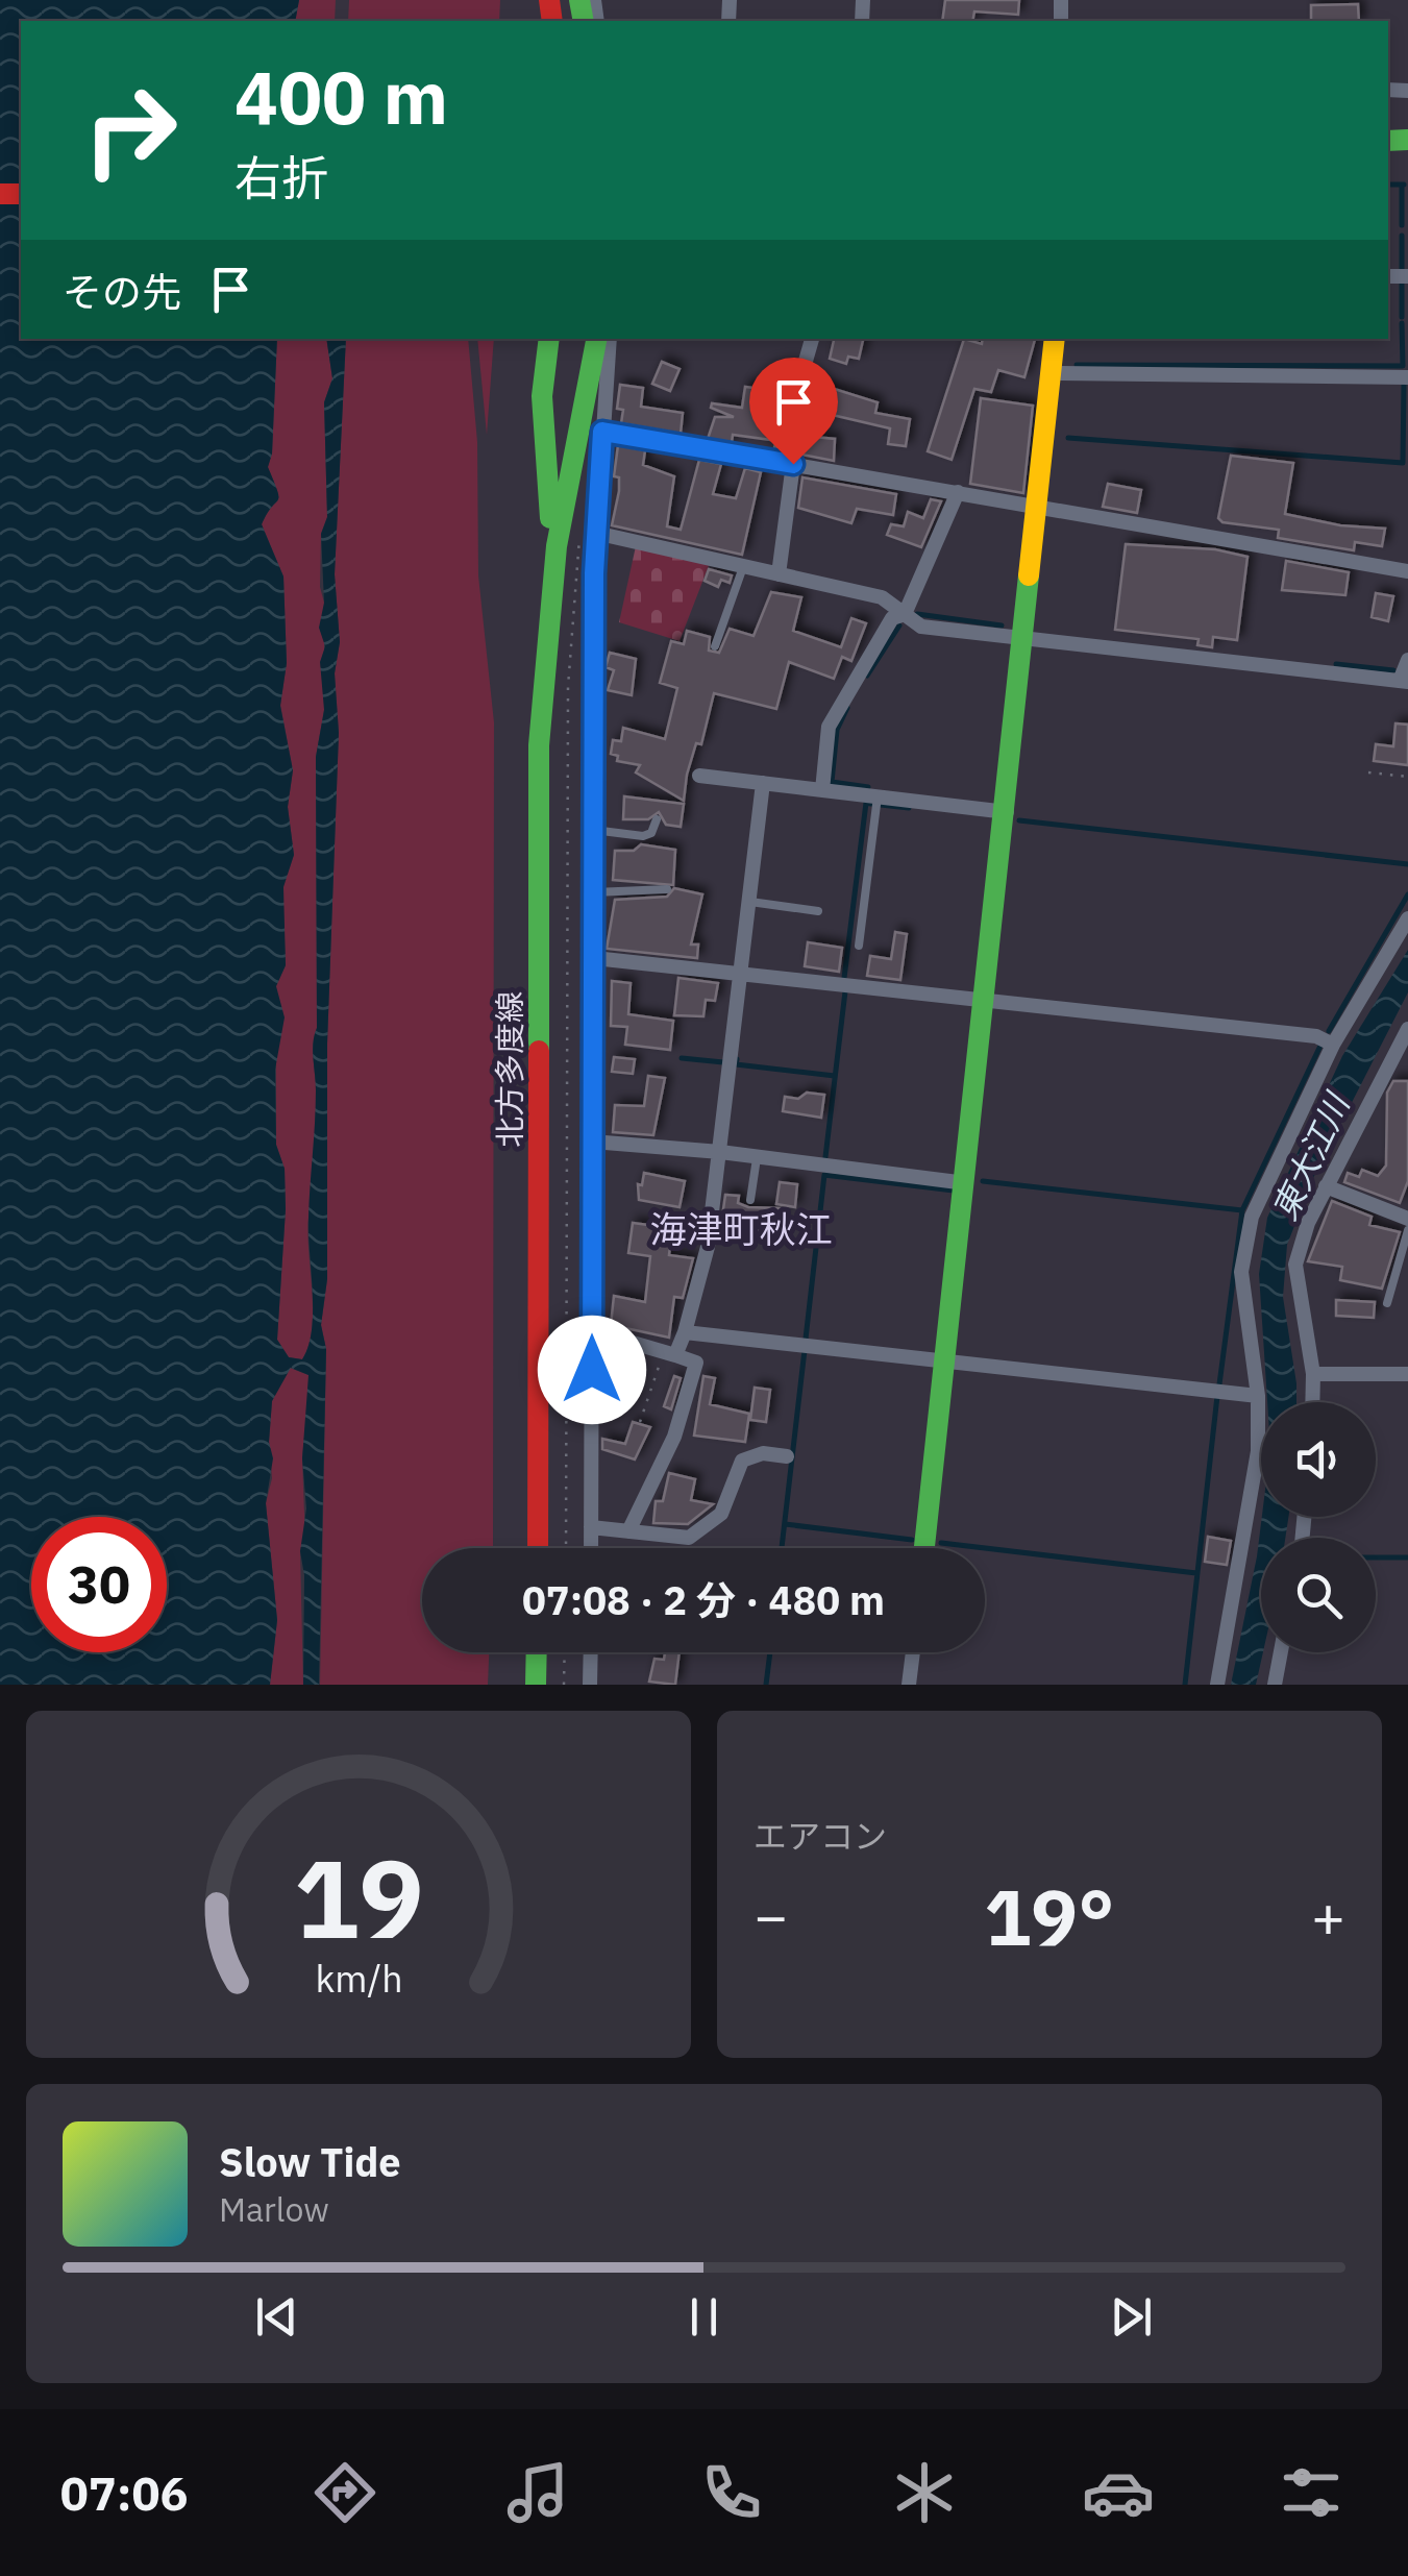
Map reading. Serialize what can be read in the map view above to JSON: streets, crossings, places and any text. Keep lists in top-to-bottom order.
{
  "streets": {
    "main road": ["北方多度線"]
  },
  "districts": ["海津町秋江"],
  "water": ["東大江川"],
  "page": {
    "turn": ["400 m", "右折"],
    "then": "その先",
    "limit": "30",
    "trip": "07:08 · 2 分 · 480 m",
    "tile": "エアコン",
    "heat": ["−", "19°", "+"],
    "song": ["Slow Tide", "Marlow"],
    "tabs": "07:06",
    "gauge": ["19", "km/h"]
  }
}
